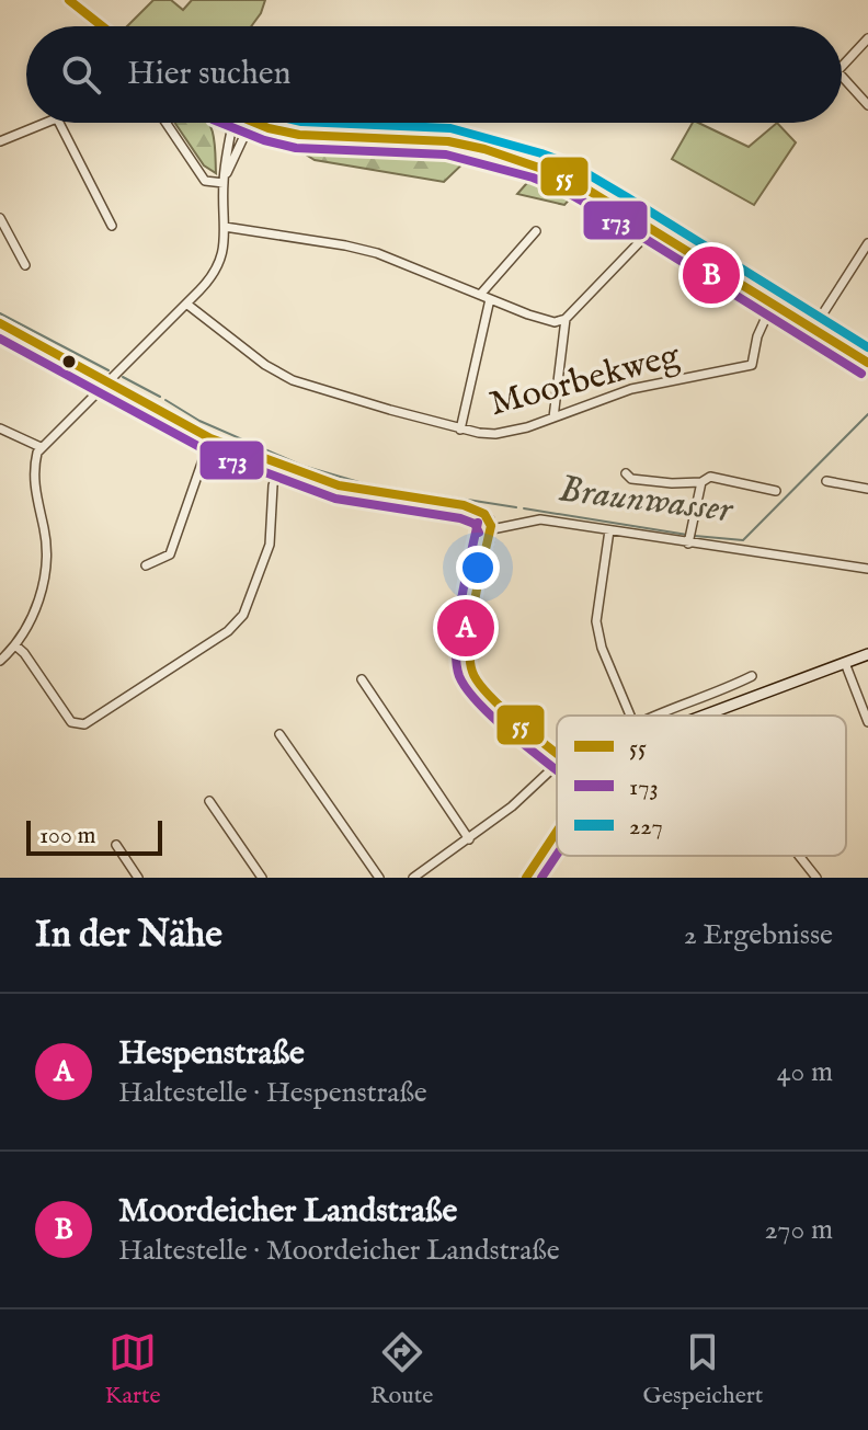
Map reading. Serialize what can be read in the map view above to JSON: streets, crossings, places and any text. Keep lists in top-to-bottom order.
{
  "streets": {
    "street": ["Moorbekweg"]
  },
  "water": ["Braunwasser"],
  "lines": ["transit line 55", "transit line 173", "transit line 227"],
  "legend": ["55", "173", "227"],
  "scale_bar": "100 m",
  "page": {
    "search": "Hier suchen",
    "pins": ["B", "A"],
    "scale": "100 m",
    "heading": ["In der Nähe", "2 Ergebnisse"],
    "list": [
      {
        "mark": "A",
        "name": "Hespenstraße",
        "note": "Haltestelle · Hespenstraße",
        "value": "40 m"
      },
      {
        "mark": "B",
        "name": "Moordeicher Landstraße",
        "note": "Haltestelle · Moordeicher Landstraße",
        "value": "270 m"
      }
    ],
    "nav": ["Karte", "Route", "Gespeichert"]
  }
}
